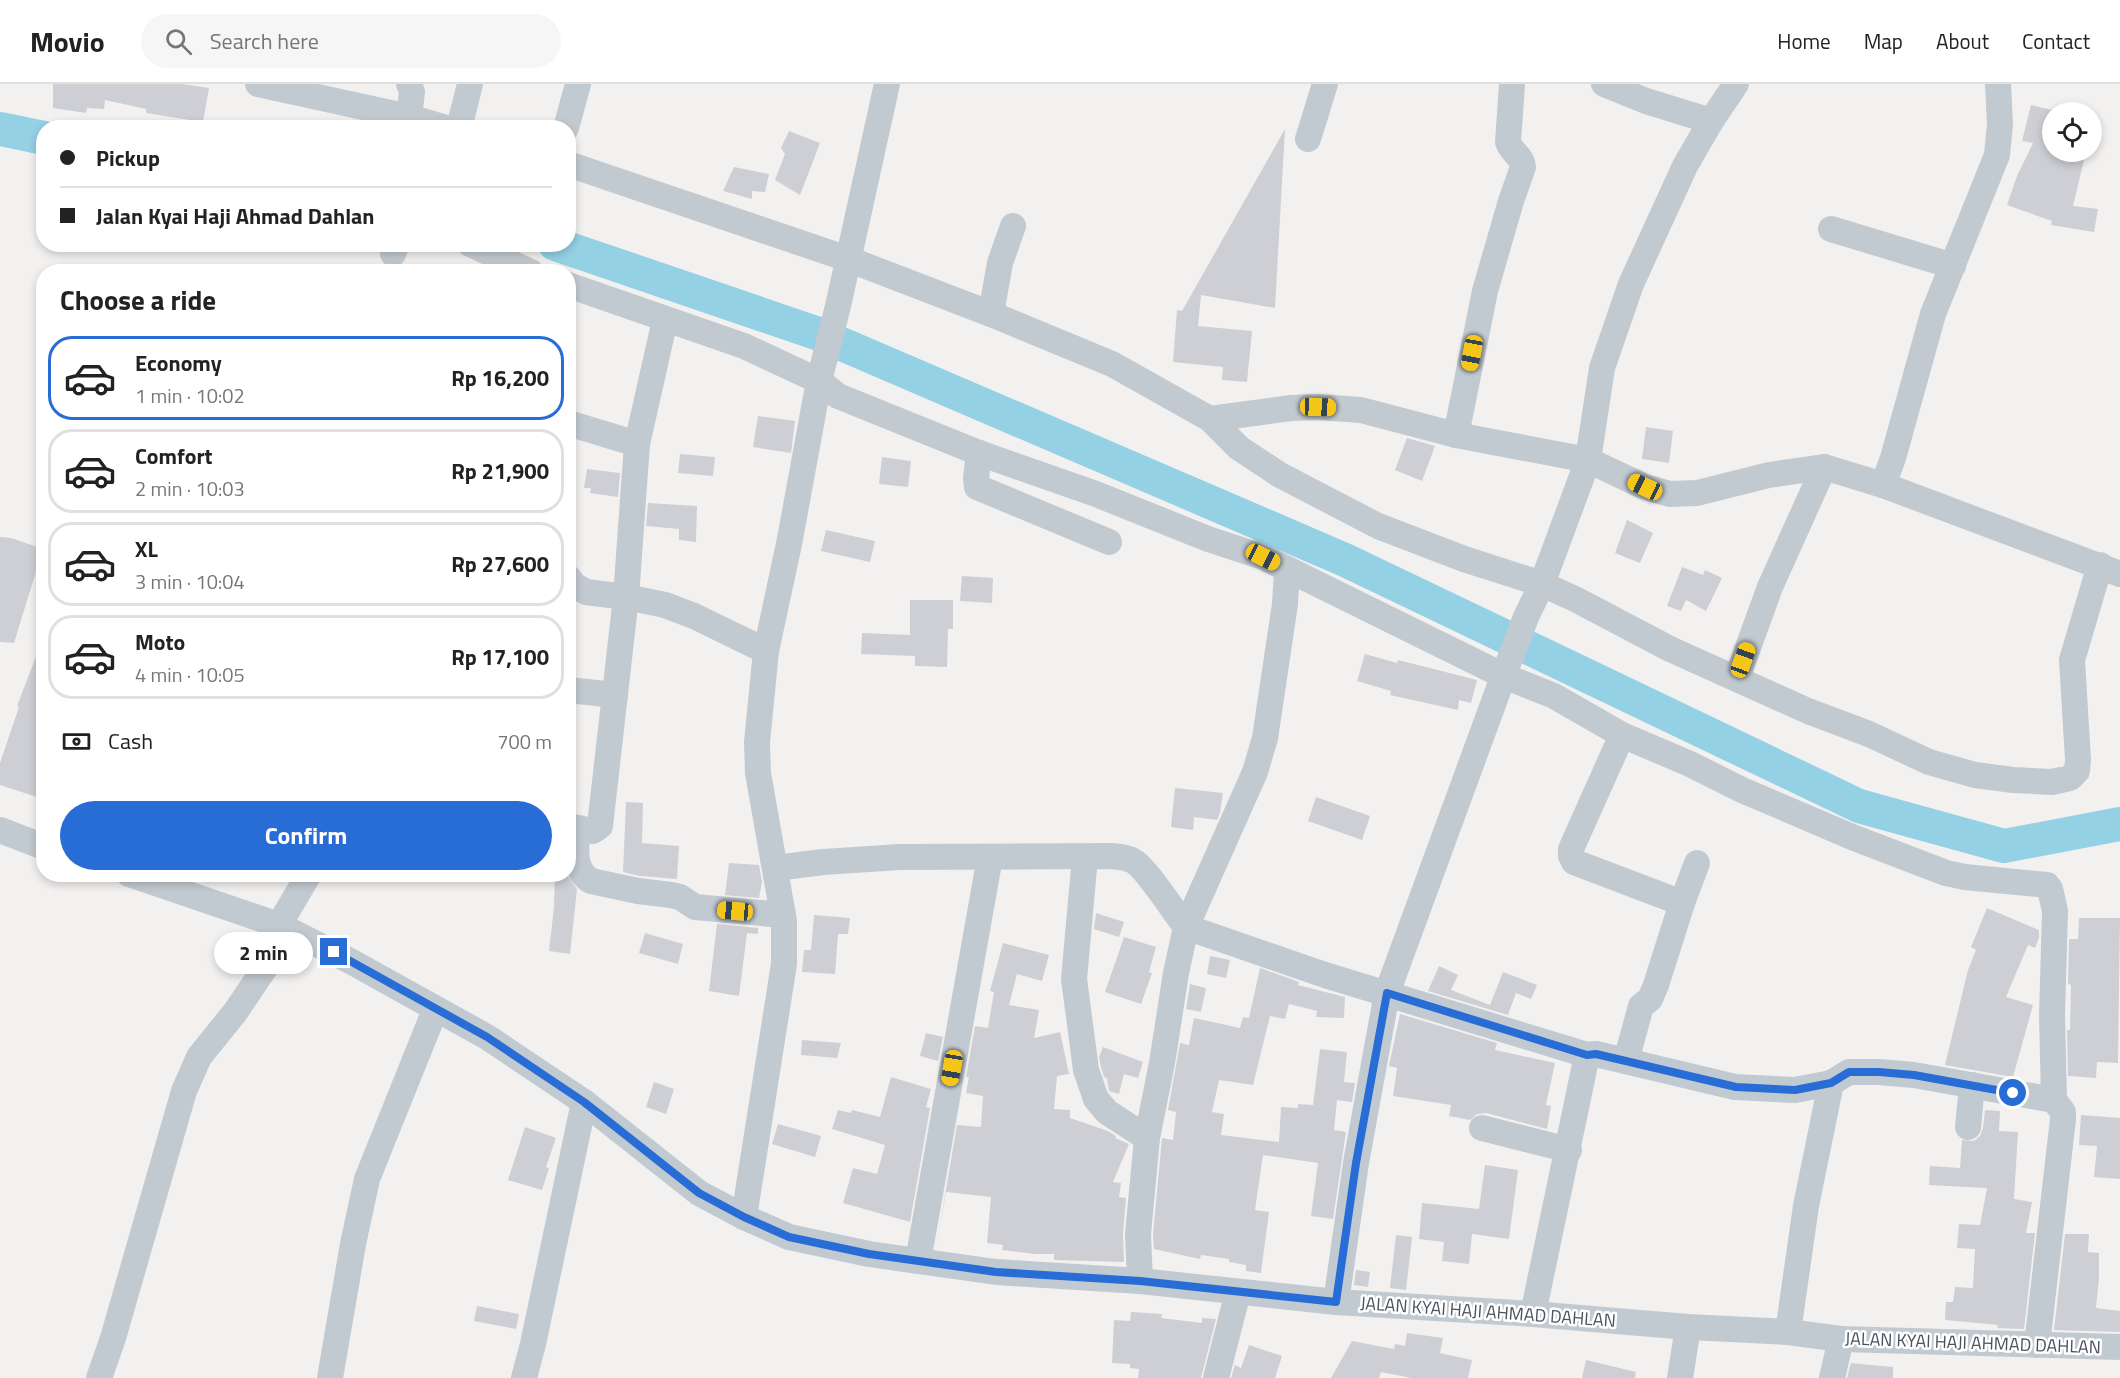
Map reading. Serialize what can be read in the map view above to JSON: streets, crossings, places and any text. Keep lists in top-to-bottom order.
{
  "streets": {
    "street": ["JALAN KYAI HAJI AHMAD DAHLAN"]
  },
  "page": {
    "header": "Movio",
    "search": "Search here",
    "nav": [
      "Home",
      "Map",
      "About",
      "Contact"
    ],
    "banner": ["Pickup", "Jalan Kyai Haji Ahmad Dahlan"],
    "heading": "Choose a ride",
    "list": [
      {
        "name": "Economy",
        "note": "1 min · 10:02",
        "value": "Rp 16,200"
      },
      {
        "name": "Comfort",
        "note": "2 min · 10:03",
        "value": "Rp 21,900"
      },
      {
        "name": "XL",
        "note": "3 min · 10:04",
        "value": "Rp 27,600"
      },
      {
        "name": "Moto",
        "note": "4 min · 10:05",
        "value": "Rp 17,100"
      }
    ],
    "pay": ["Cash", "700 m"],
    "buttons": "Confirm",
    "bubble": "2 min"
  }
}
